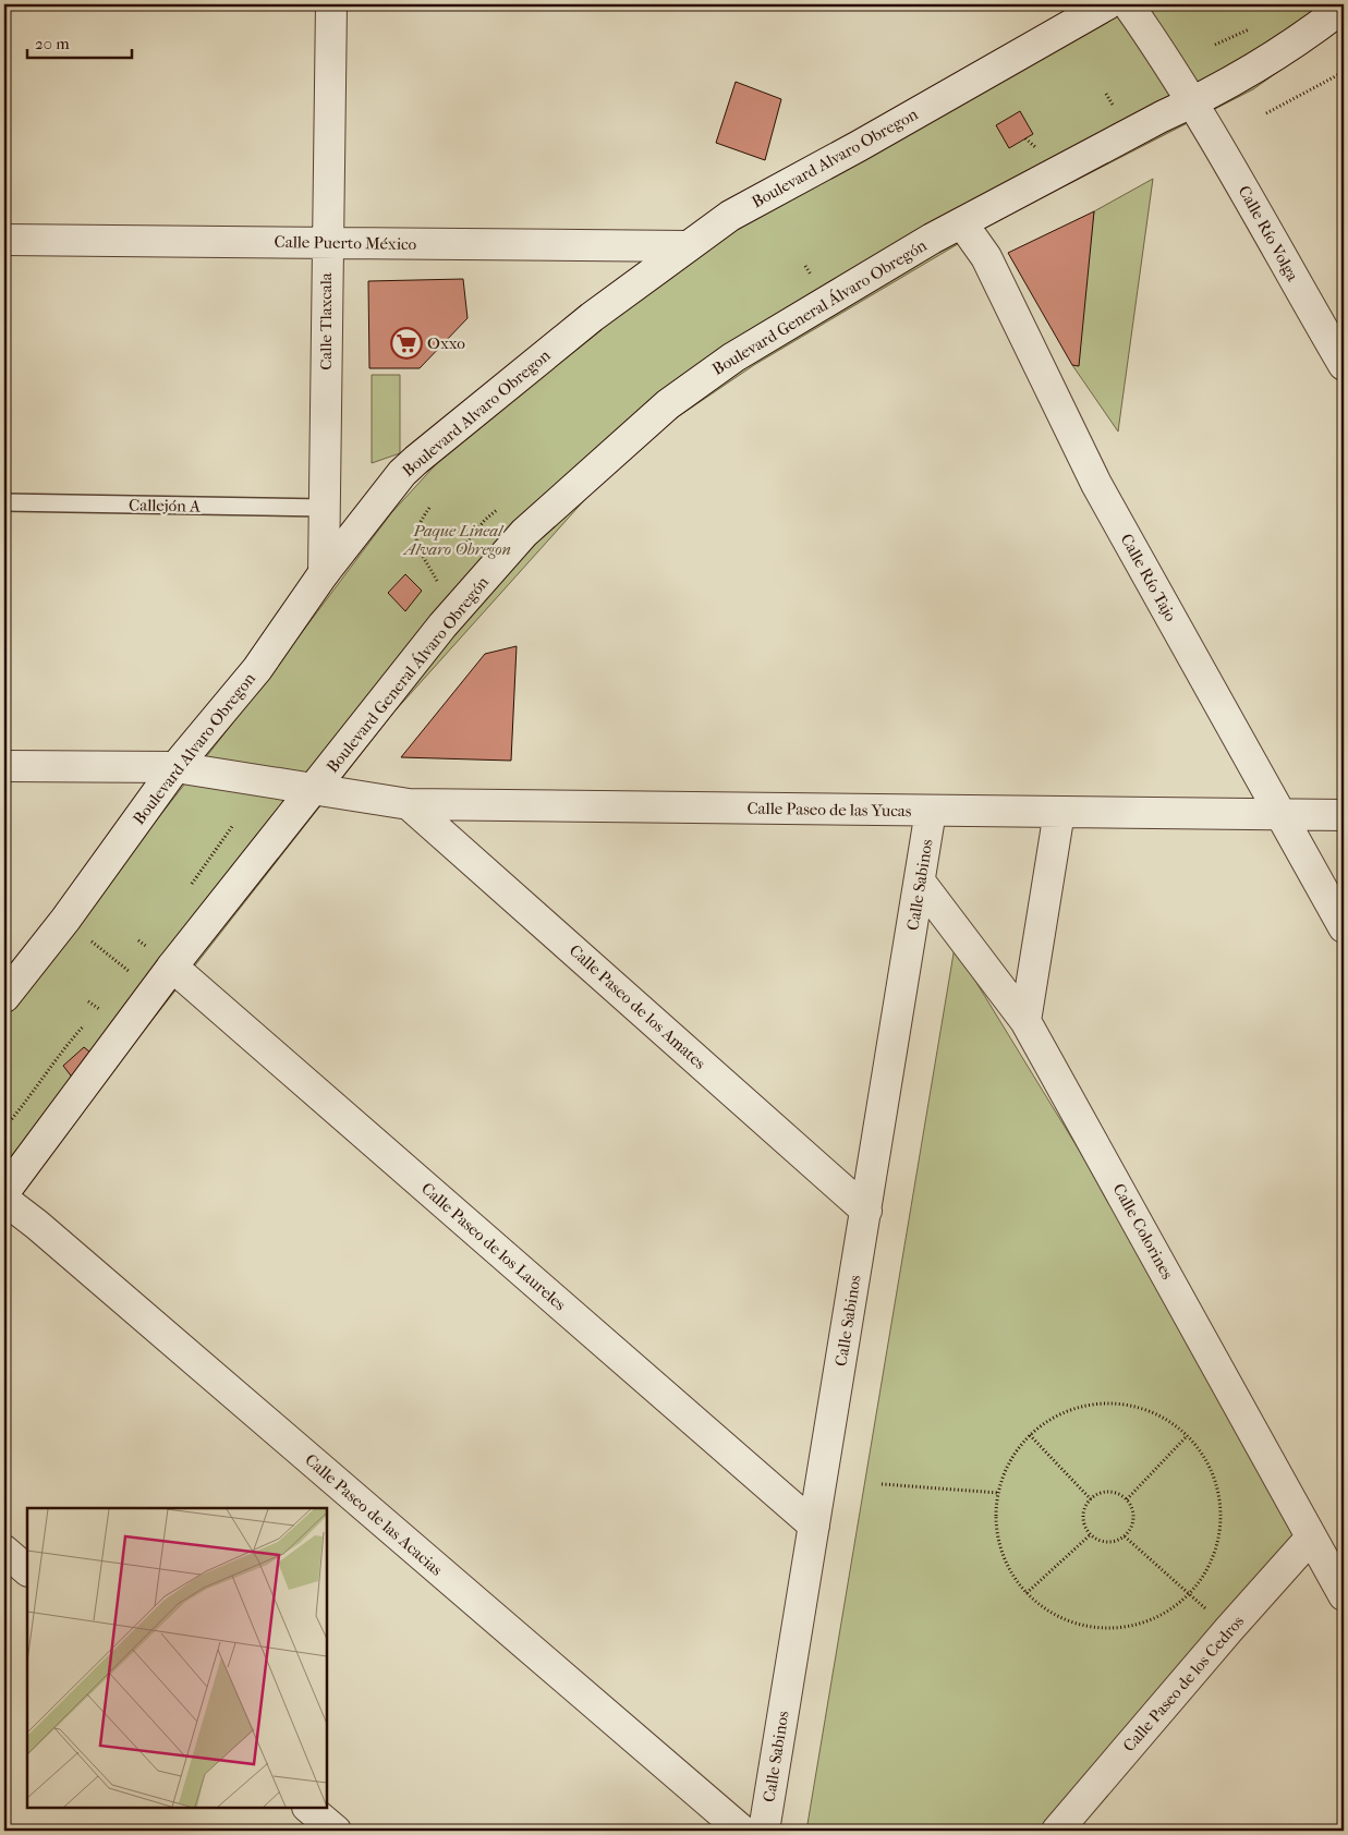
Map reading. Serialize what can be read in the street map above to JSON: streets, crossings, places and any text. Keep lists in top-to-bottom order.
{
  "streets": {
    "street": [
      "Boulevard Alvaro Obregon",
      "Calle Río Volga",
      "Calle Puerto México",
      "Boulevard General Álvaro Obregón",
      "Calle Tlaxcala",
      "Calle Río Tajo",
      "Calle Paseo de las Yucas",
      "Calle Sabinos",
      "Calle Paseo de los Amates",
      "Calle Colorines",
      "Calle Paseo de los Laureles",
      "Calle Paseo de las Acacias",
      "Calle Paseo de los Cedros"
    ],
    "lane": ["Callejón A"]
  },
  "crossings": [
    ["Boulevard Alvaro Obregon", "Calle Puerto México"],
    ["Boulevard Alvaro Obregon", "Calle Tlaxcala"],
    ["Boulevard Alvaro Obregon", "Calle Paseo de las Yucas"],
    ["Calle Río Volga", "Boulevard General Álvaro Obregón"],
    ["Calle Puerto México", "Calle Tlaxcala"],
    ["Boulevard General Álvaro Obregón", "Calle Río Tajo"],
    ["Boulevard General Álvaro Obregón", "Calle Paseo de las Yucas"],
    ["Calle Tlaxcala", "Callejón A"],
    ["Calle Río Tajo", "Calle Paseo de las Yucas"],
    ["Calle Paseo de las Yucas", "Calle Sabinos"],
    ["Calle Paseo de las Yucas", "Calle Paseo de los Amates"],
    ["Calle Sabinos", "Calle Paseo de los Amates"],
    ["Calle Sabinos", "Calle Colorines"],
    ["Calle Sabinos", "Calle Paseo de los Laureles"],
    ["Calle Colorines", "Calle Paseo de los Cedros"]
  ],
  "parks": ["Paque Lineal Alvaro Obregon"],
  "places": {
    "supermarket": ["Oxxo"]
  },
  "scale_bar": "20 m"
}
